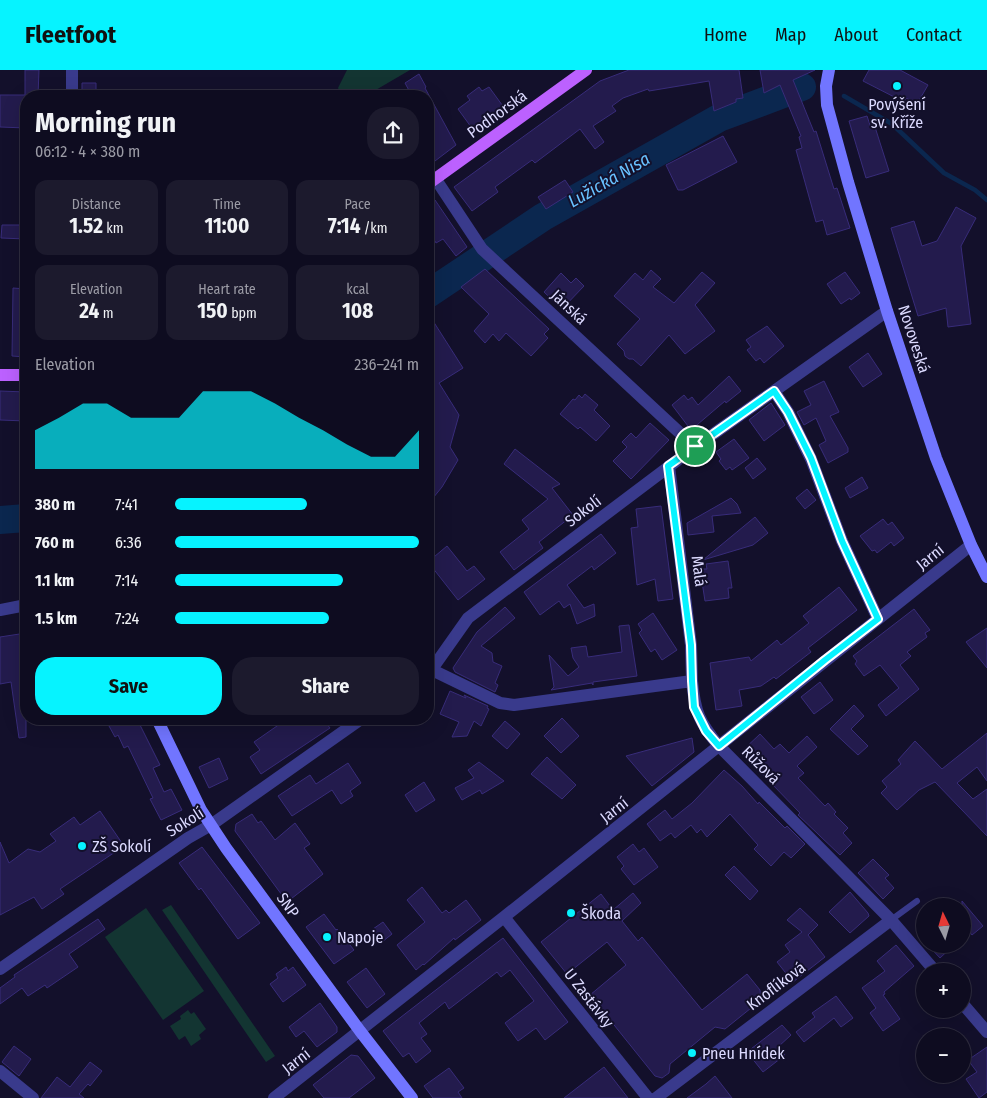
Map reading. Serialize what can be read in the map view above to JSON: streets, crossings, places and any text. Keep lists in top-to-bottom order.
{
  "streets": {
    "main road": ["Podhorská"],
    "street": [
      "Jánská",
      "Novoveská",
      "Sokolí",
      "Jarní",
      "Malá",
      "Růžová",
      "SNP",
      "Knoflíková",
      "U Zastávky"
    ]
  },
  "crossings": [
    ["Jánská", "Sokolí"],
    ["Novoveská", "Sokolí"],
    ["Novoveská", "Jarní"],
    ["Sokolí", "Malá"],
    ["Sokolí", "SNP"],
    ["Jarní", "Růžová"],
    ["Jarní", "SNP"],
    ["Jarní", "U Zastávky"],
    ["Malá", "Růžová"],
    ["Růžová", "Knoflíková"]
  ],
  "water": ["Lužická Nisa"],
  "places": [
    "Povýšení sv. Kříže",
    "ZŠ Sokolí",
    "Škoda",
    "Napoje",
    "Pneu Hnídek"
  ],
  "north": "top",
  "page": {
    "header": "Fleetfoot",
    "nav": [
      "Home",
      "Map",
      "About",
      "Contact"
    ],
    "heading": ["Morning run", "06:12 · 4 × 380 m"],
    "stats": [
      ["Distance", "1.52 km"],
      ["Time", "11:00"],
      ["Pace", "7:14 /km"],
      ["Elevation", "24 m"],
      ["Heart rate", "150 bpm"],
      ["kcal", "108"]
    ],
    "chart": ["Elevation", "236–241 m"],
    "list": [
      {
        "name": "380 m",
        "note": "7:41"
      },
      {
        "name": "760 m",
        "note": "6:36"
      },
      {
        "name": "1.1 km",
        "note": "7:14"
      },
      {
        "name": "1.5 km",
        "note": "7:24"
      }
    ],
    "buttons": ["Save", "Share"],
    "map_buttons": ["+", "−"]
  }
}
